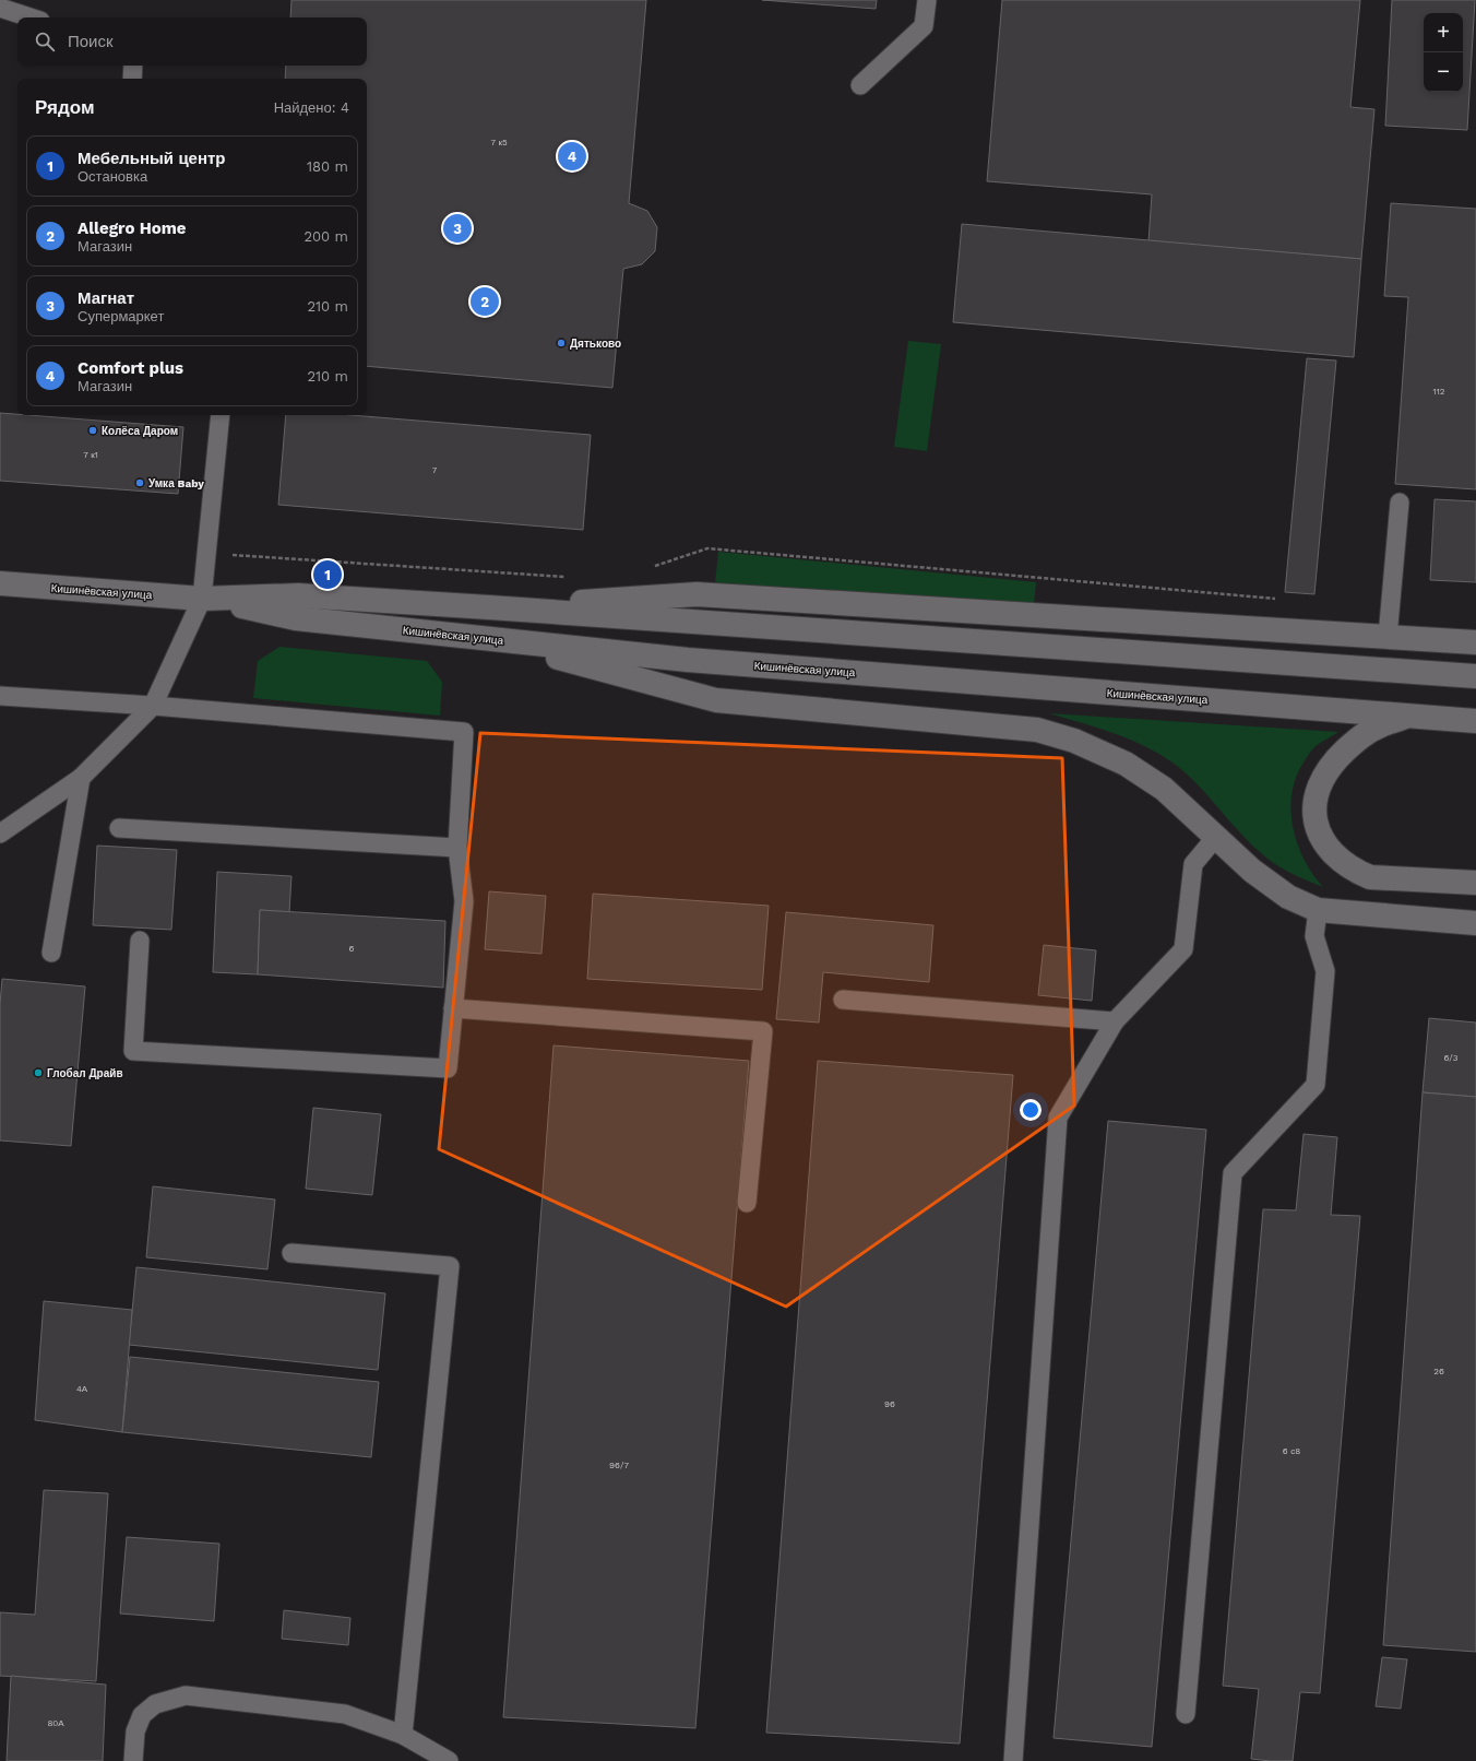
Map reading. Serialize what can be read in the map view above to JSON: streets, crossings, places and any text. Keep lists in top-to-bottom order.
{
  "streets": {
    "street": ["Кишинёвская улица"]
  },
  "places": [
    "Дятьково",
    "Колёса Даром",
    "Умка Baby",
    "Глобал Драйв"
  ],
  "house_numbers": [
    "7 к5",
    "112",
    "7 к1",
    "7",
    "6",
    "6/3",
    "26",
    "4А",
    "96",
    "6 с8",
    "96/7",
    "80А"
  ],
  "page": {
    "map_buttons": ["+", "−"],
    "search": "Поиск",
    "heading": ["Рядом", "Найдено: 4"],
    "list": [
      {
        "mark": "1",
        "name": "Мебельный центр",
        "note": "Остановка",
        "value": "180 m"
      },
      {
        "mark": "2",
        "name": "Allegro Home",
        "note": "Магазин",
        "value": "200 m"
      },
      {
        "mark": "3",
        "name": "Магнат",
        "note": "Супермаркет",
        "value": "210 m"
      },
      {
        "mark": "4",
        "name": "Comfort plus",
        "note": "Магазин",
        "value": "210 m"
      }
    ],
    "pins": [
      "4",
      "3",
      "2",
      "1"
    ]
  }
}
